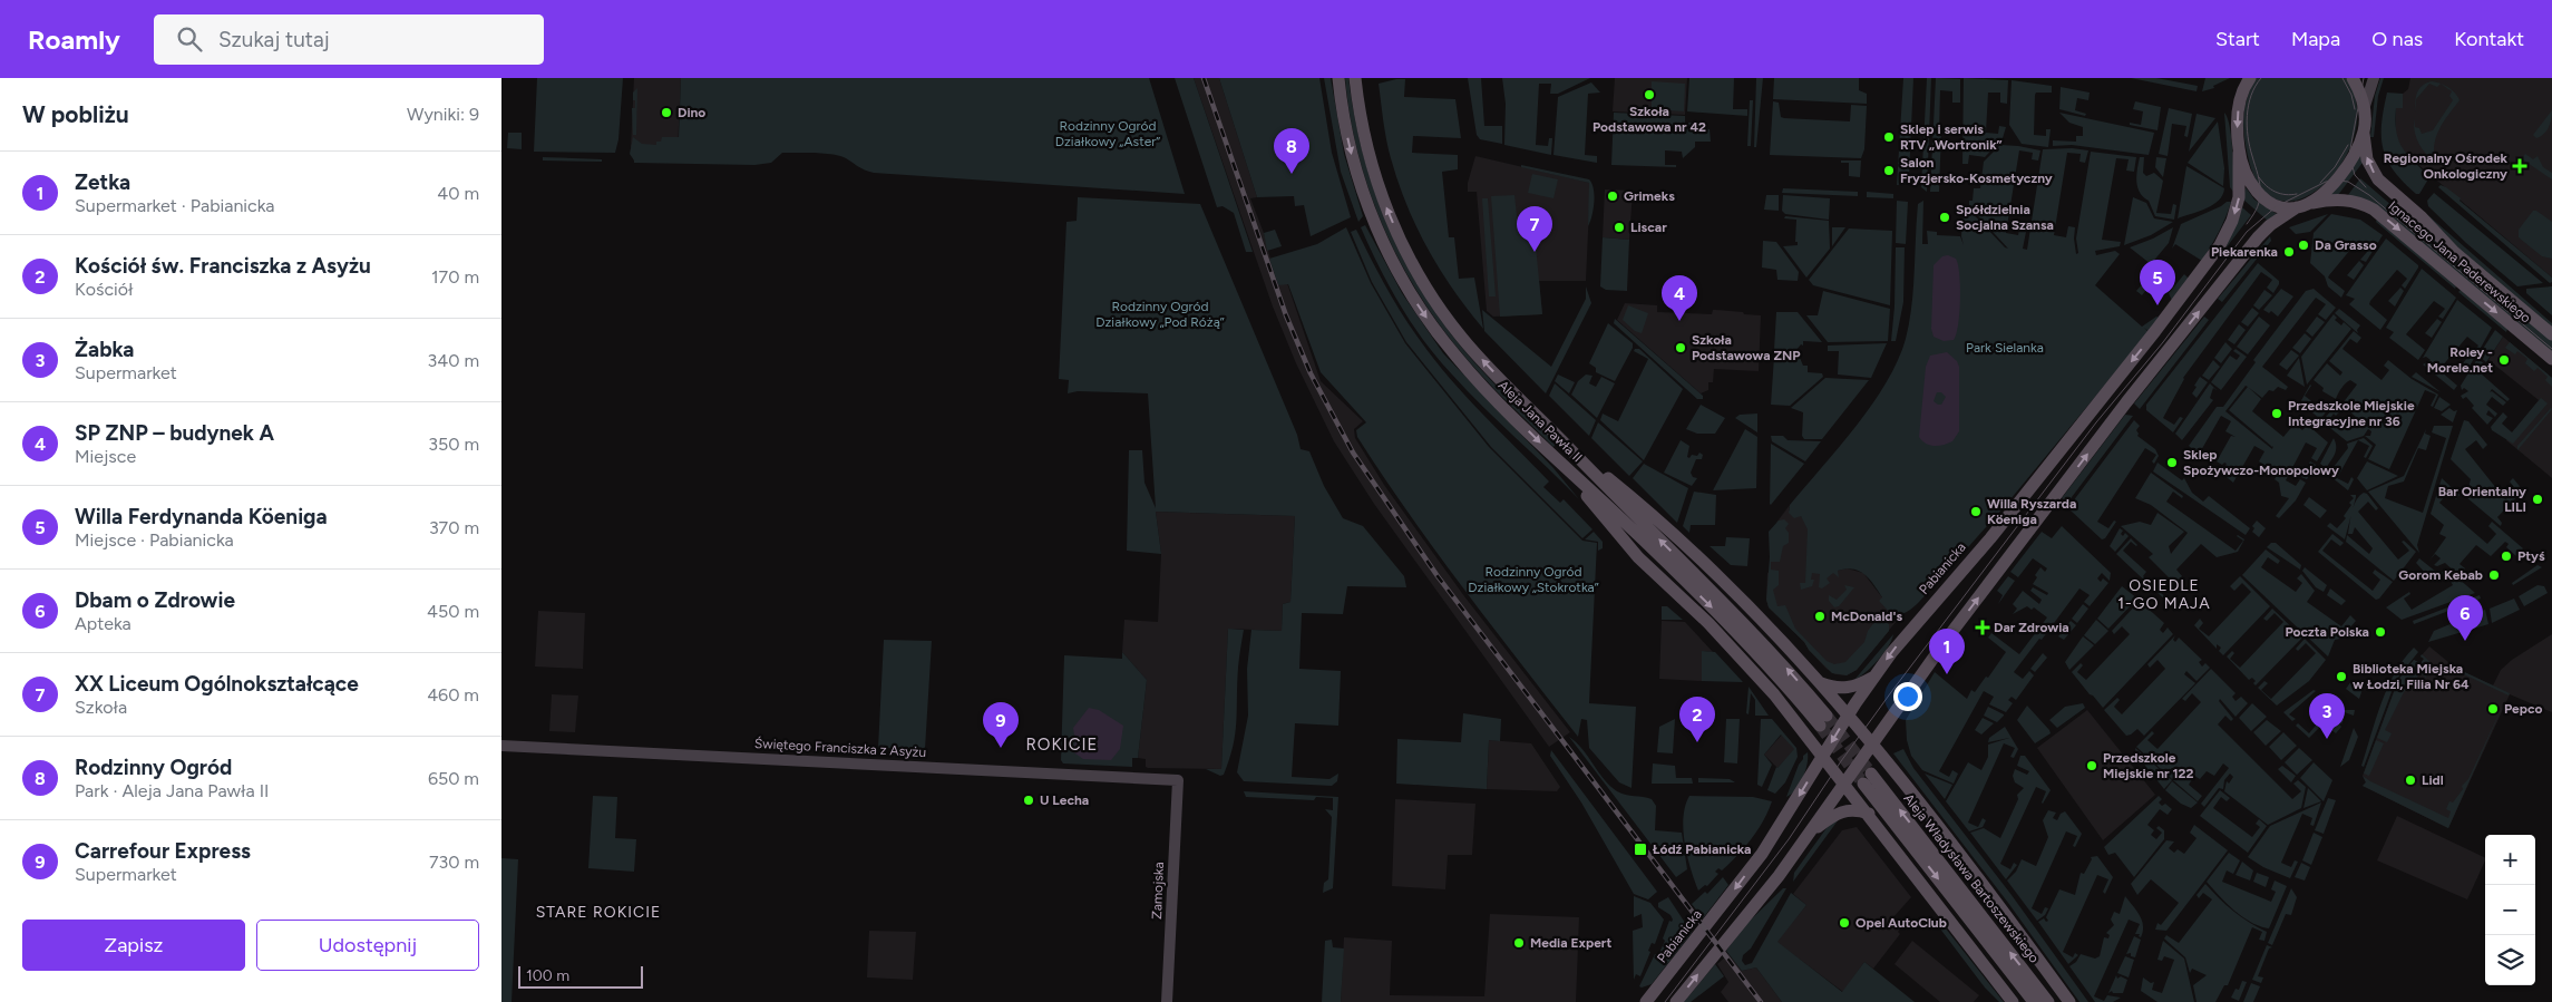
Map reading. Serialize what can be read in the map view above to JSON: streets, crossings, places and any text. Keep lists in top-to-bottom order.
{
  "streets": {
    "main road": [
      "Ignacego Jana Paderewskiego",
      "Aleja Jana Pawła II",
      "Pabianicka",
      "Aleja Władysława Bartoszewskiego"
    ],
    "street": ["Świętego Franciszka z Asyżu", "Zamojska"]
  },
  "crossings": [
    ["Świętego Franciszka z Asyżu", "Zamojska"]
  ],
  "districts": ["OSIEDLE 1-GO MAJA", "ROKICIE", "STARE ROKICIE"],
  "parks": [
    "Rodzinny Ogród Działkowy „Aster”",
    "Rodzinny Ogród Działkowy „Pod Różą”",
    "Park Sielanka",
    "Rodzinny Ogród Działkowy „Stokrotka”"
  ],
  "places": {
    "other": [
      "Szkoła Podstawowa nr 42",
      "Dino",
      "Sklep i serwis RTV „Wortronik”",
      "Salon Fryzjersko-Kosmetyczny",
      "Grimeks",
      "Spółdzielnia Socjalna Szansa",
      "Liscar",
      "Da Grasso",
      "Piekarenka",
      "Szkoła Podstawowa ZNP",
      "Roley - Morele.net",
      "Przedszkole Miejskie Integracyjne nr 36",
      "Sklep Spożywczo-Monopolowy",
      "Bar Orientalny LILI",
      "Willa Ryszarda Köeniga",
      "Ptyś",
      "Gorom Kebab",
      "McDonald's",
      "Poczta Polska",
      "Biblioteka Miejska w Łodzi, Filia Nr 64",
      "Pepco",
      "Przedszkole Miejskie nr 122",
      "Lidl",
      "U Lecha",
      "Opel AutoClub",
      "Media Expert"
    ],
    "health": ["Regionalny Ośrodek Onkologiczny", "Dar Zdrowia"],
    "transit": ["Łódź Pabianicka"]
  },
  "scale_bar": "100 m",
  "page": {
    "header": "Roamly",
    "search": "Szukaj tutaj",
    "nav": [
      "Start",
      "Mapa",
      "O nas",
      "Kontakt"
    ],
    "heading": ["W pobliżu", "Wyniki: 9"],
    "pins": [
      "8",
      "7",
      "5",
      "4",
      "6",
      "1",
      "3",
      "2",
      "9"
    ],
    "list": [
      {
        "mark": "1",
        "name": "Zetka",
        "note": "Supermarket · Pabianicka",
        "value": "40 m"
      },
      {
        "mark": "2",
        "name": "Kościół św. Franciszka z Asyżu",
        "note": "Kościół",
        "value": "170 m"
      },
      {
        "mark": "3",
        "name": "Żabka",
        "note": "Supermarket",
        "value": "340 m"
      },
      {
        "mark": "4",
        "name": "SP ZNP – budynek A",
        "note": "Miejsce",
        "value": "350 m"
      },
      {
        "mark": "5",
        "name": "Willa Ferdynanda Köeniga",
        "note": "Miejsce · Pabianicka",
        "value": "370 m"
      },
      {
        "mark": "6",
        "name": "Dbam o Zdrowie",
        "note": "Apteka",
        "value": "450 m"
      },
      {
        "mark": "7",
        "name": "XX Liceum Ogólnokształcące",
        "note": "Szkoła",
        "value": "460 m"
      },
      {
        "mark": "8",
        "name": "Rodzinny Ogród",
        "note": "Park · Aleja Jana Pawła II",
        "value": "650 m"
      },
      {
        "mark": "9",
        "name": "Carrefour Express",
        "note": "Supermarket",
        "value": "730 m"
      }
    ],
    "map_buttons": ["+", "−"],
    "buttons": ["Zapisz", "Udostępnij"],
    "scale": "100 m"
  }
}
